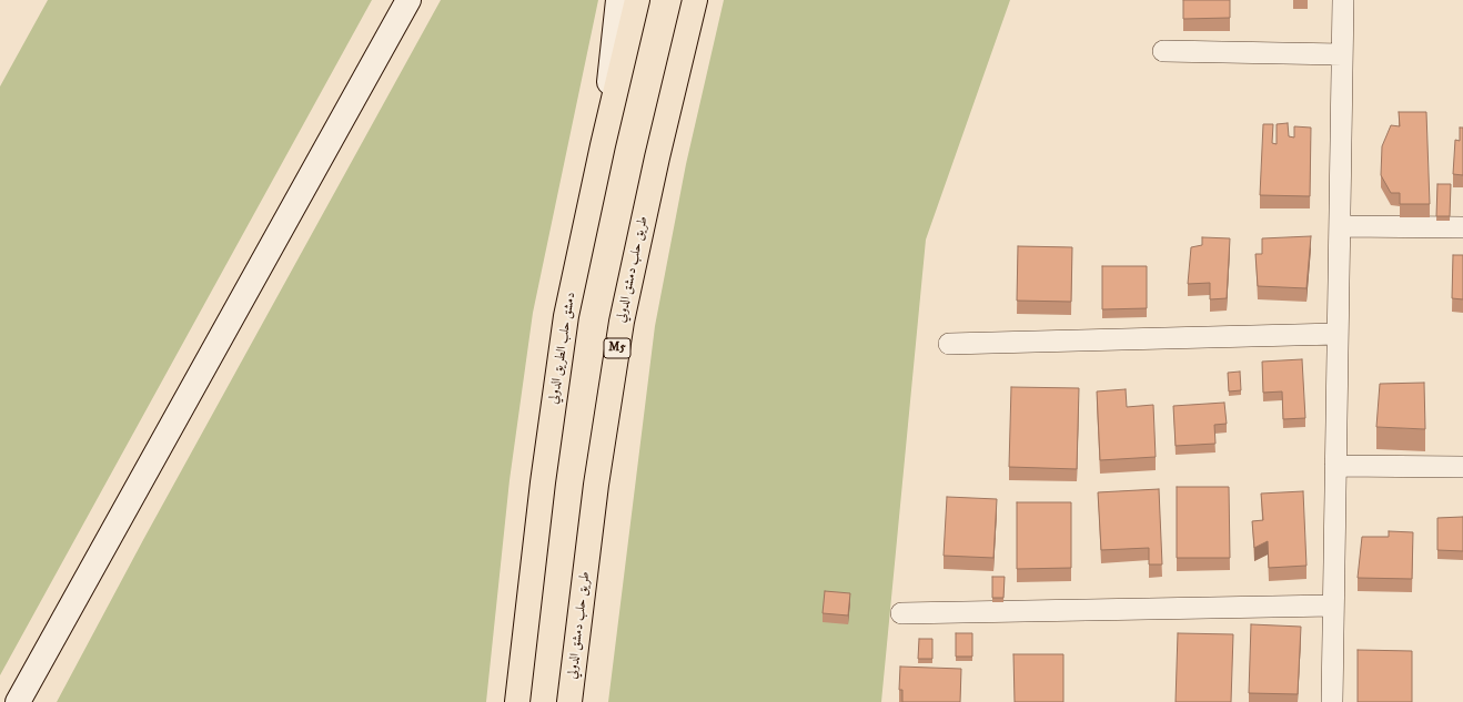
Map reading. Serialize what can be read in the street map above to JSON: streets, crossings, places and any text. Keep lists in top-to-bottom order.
{
  "streets": {
    "highway": ["طريق حلب دمشق الدولي", "دمشق حلب الطريق الدولي", "M5"]
  }
}
